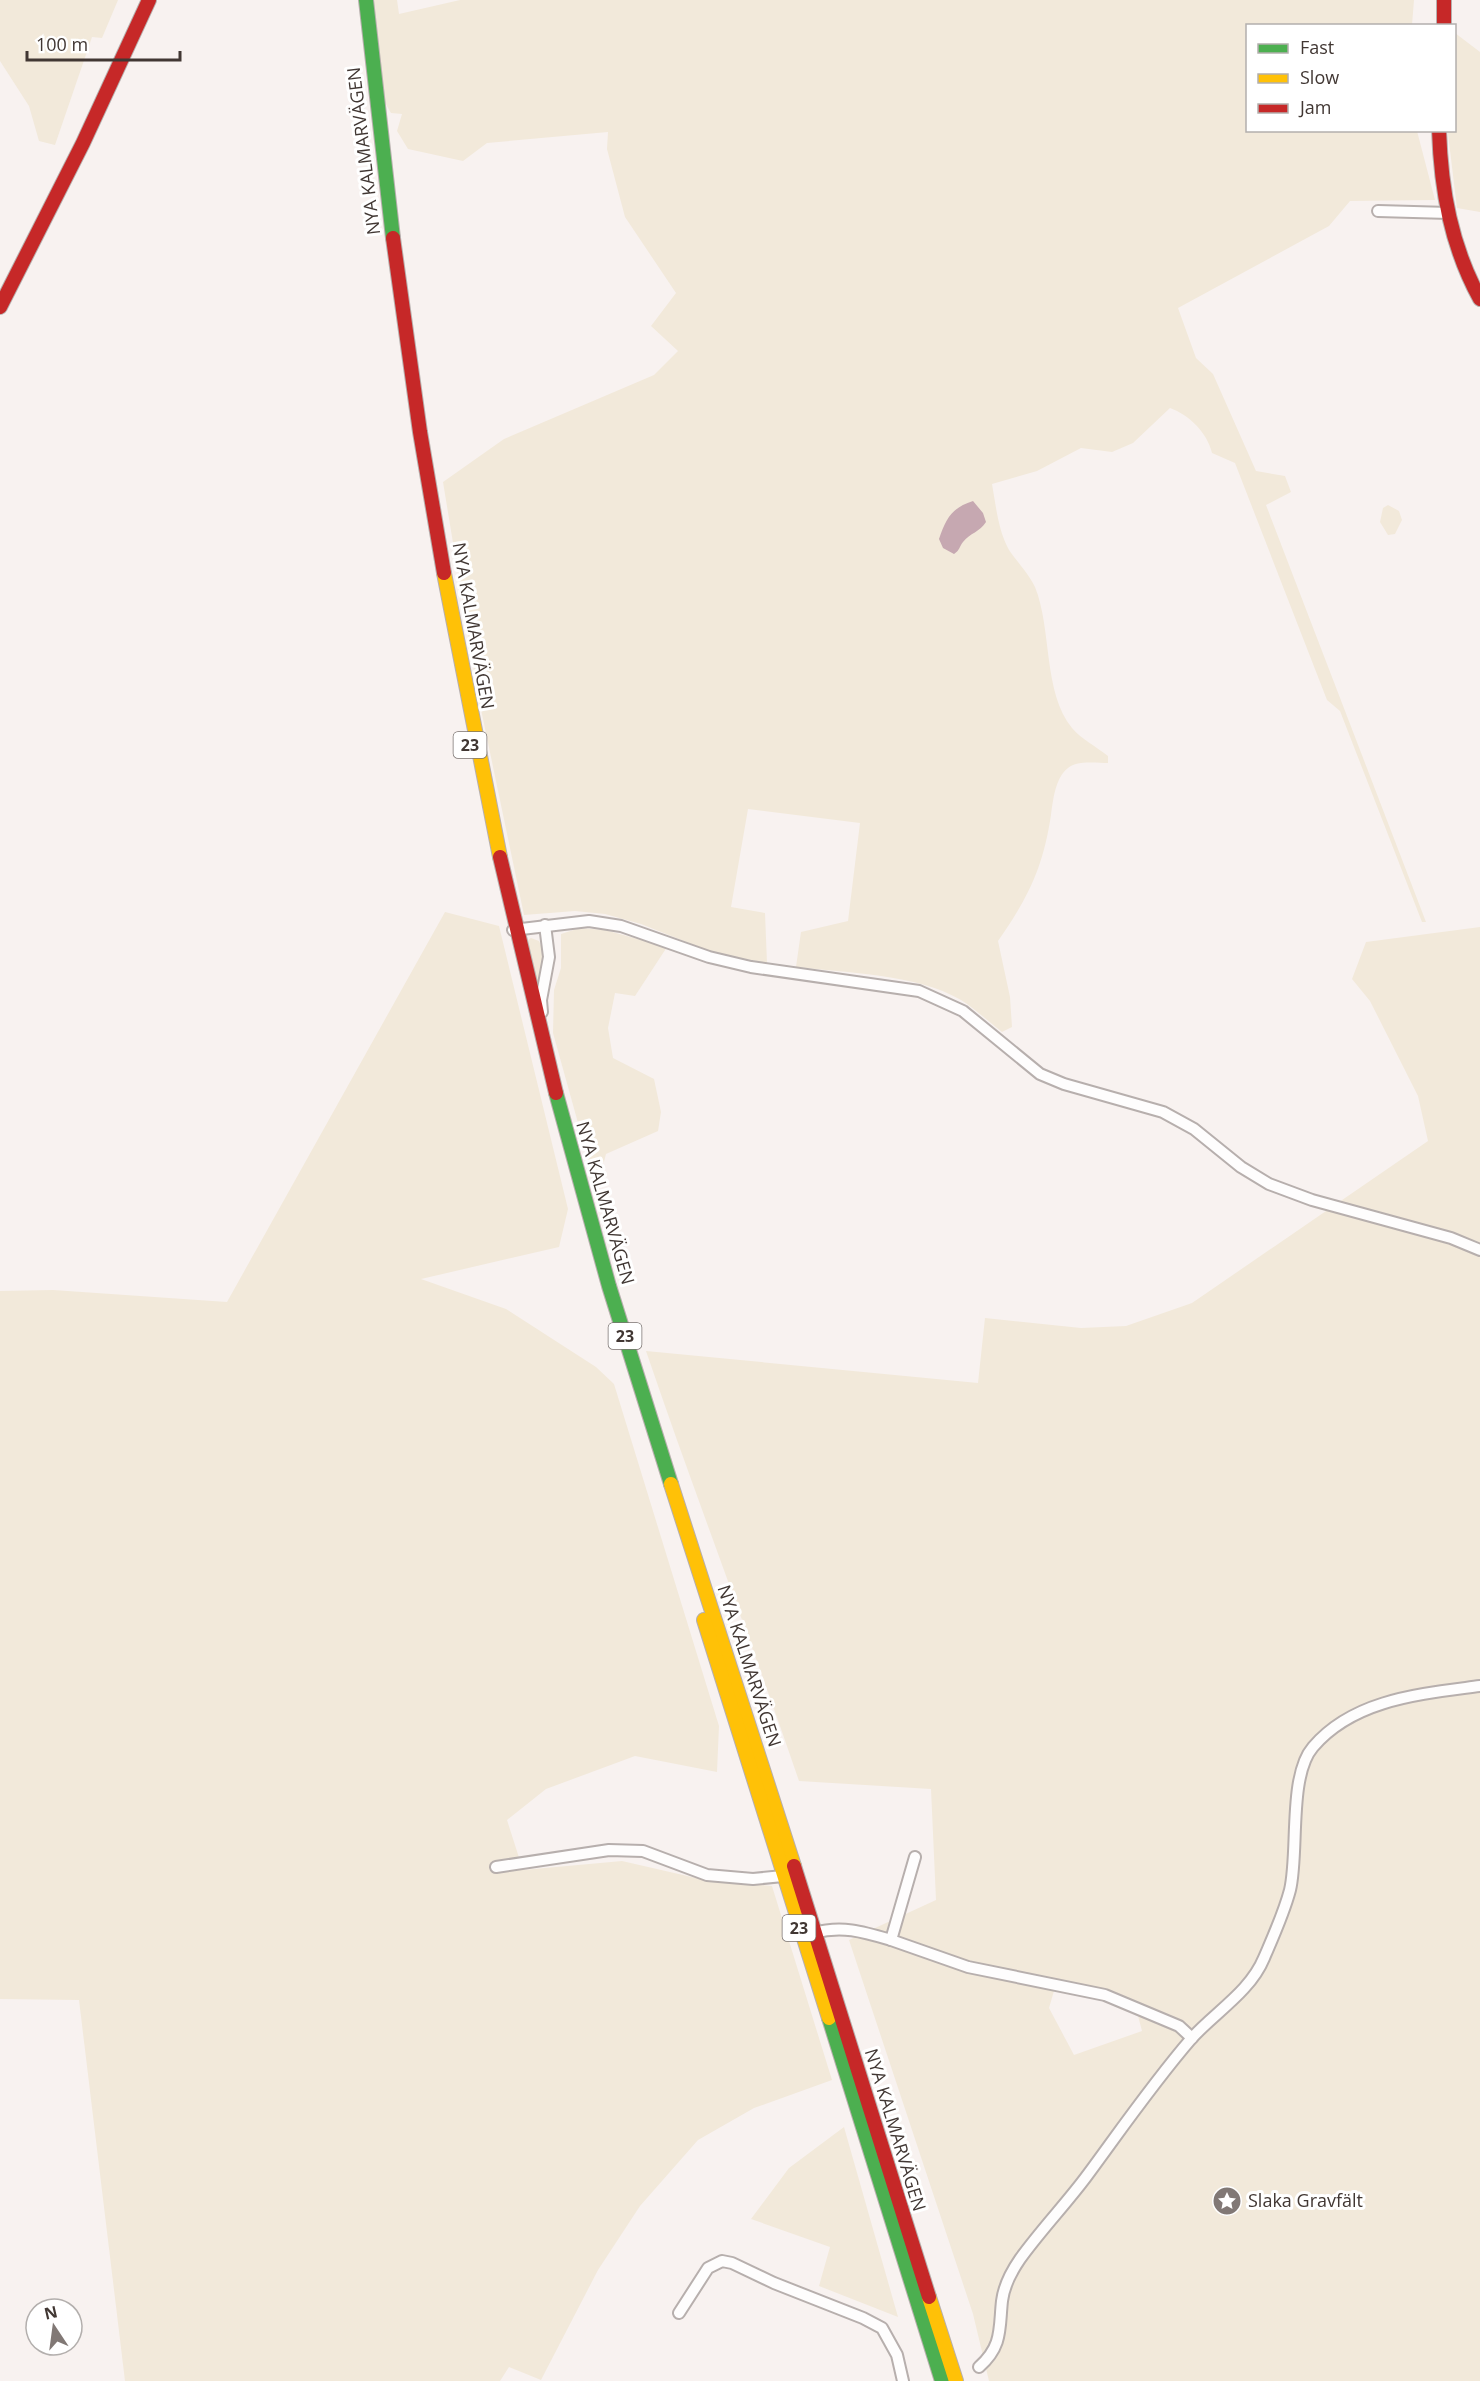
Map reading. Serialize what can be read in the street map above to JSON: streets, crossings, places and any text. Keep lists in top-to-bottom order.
{
  "streets": {
    "main road": ["NYA KALMARVÄGEN", "23"]
  },
  "places": {
    "place": ["Slaka Gravfält"]
  },
  "legend": ["Fast", "Slow", "Jam"],
  "scale_bar": "100 m",
  "north": "top"
}
